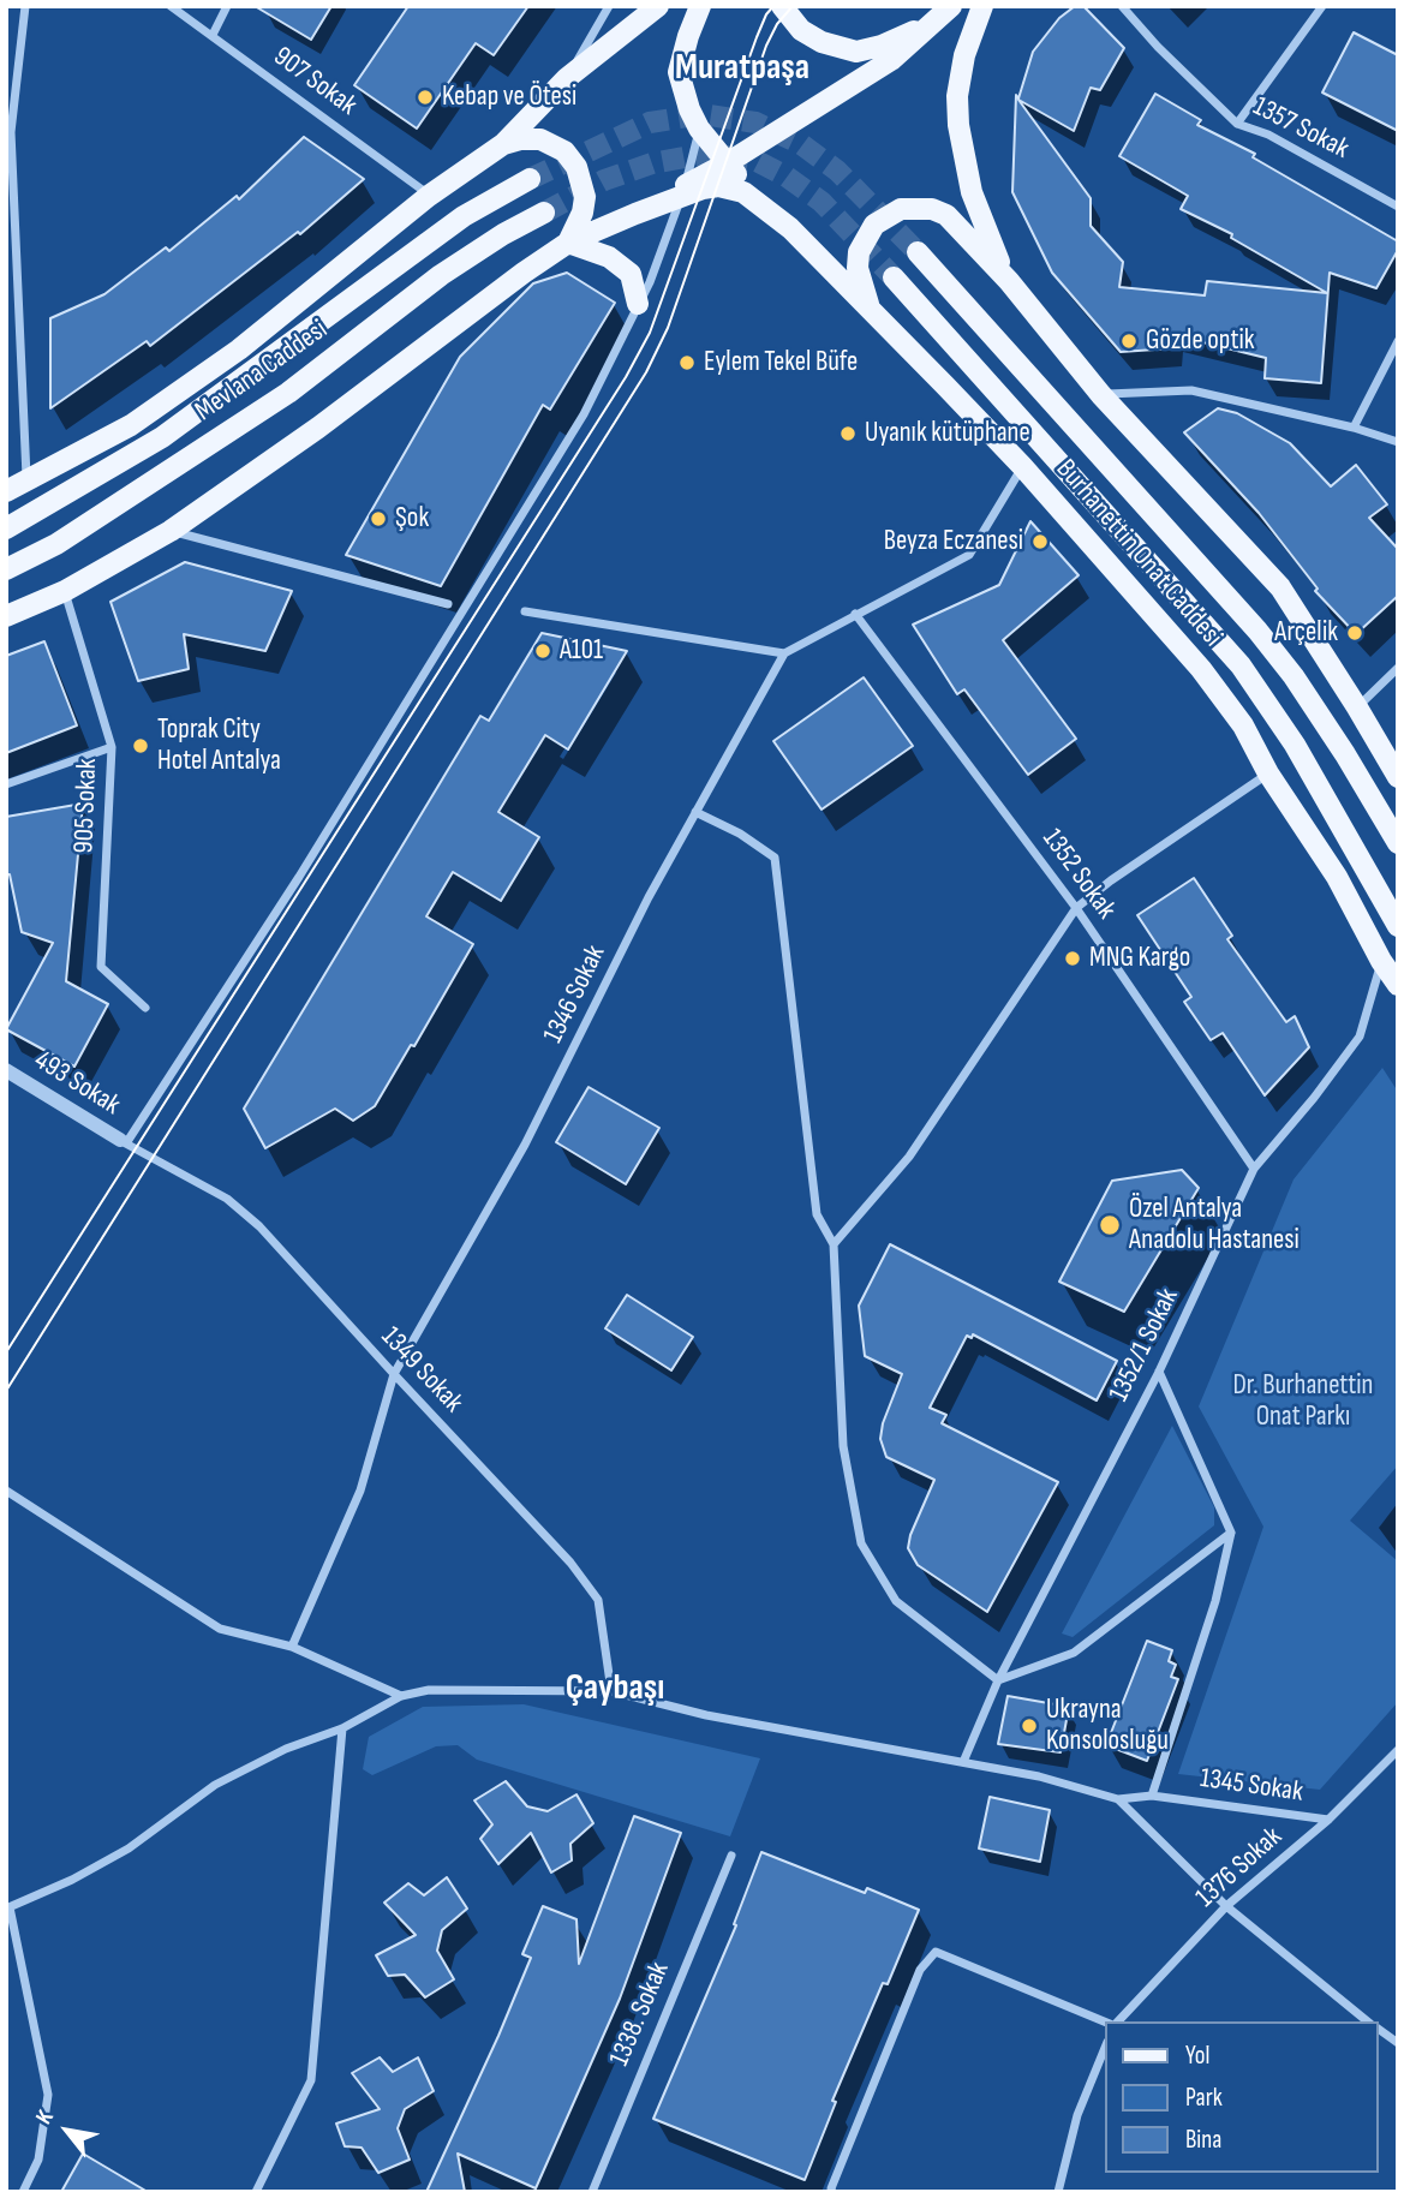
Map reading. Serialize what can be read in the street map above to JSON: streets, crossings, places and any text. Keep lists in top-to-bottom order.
{
  "streets": {
    "main road": ["Mevlana Caddesi", "Burhanettin Onat Caddesi"],
    "street": [
      "907 Sokak",
      "1357 Sokak",
      "905 Sokak",
      "1352 Sokak",
      "1346 Sokak",
      "493 Sokak",
      "1352/1 Sokak",
      "1349 Sokak",
      "1345 Sokak",
      "1376 Sokak",
      "1338. Sokak"
    ]
  },
  "crossings": [
    ["Burhanettin Onat Caddesi", "1352/1 Sokak"],
    ["1352 Sokak", "1352/1 Sokak"],
    ["1346 Sokak", "1349 Sokak"],
    ["493 Sokak", "1349 Sokak"],
    ["1345 Sokak", "1376 Sokak"]
  ],
  "districts": ["Muratpaşa", "Çaybaşı"],
  "parks": ["Dr. Burhanettin Onat Parkı"],
  "places": [
    "Kebap ve Ötesi",
    "Gözde optik",
    "Eylem Tekel Büfe",
    "Uyanık kütüphane",
    "Şok",
    "Beyza Eczanesi",
    "Arçelik",
    "A101",
    "Toprak City Hotel Antalya",
    "MNG Kargo",
    "Özel Antalya Anadolu Hastanesi",
    "Ukrayna Konsolosluğu"
  ],
  "legend": ["Yol", "Park", "Bina"],
  "north": "top left"
}
